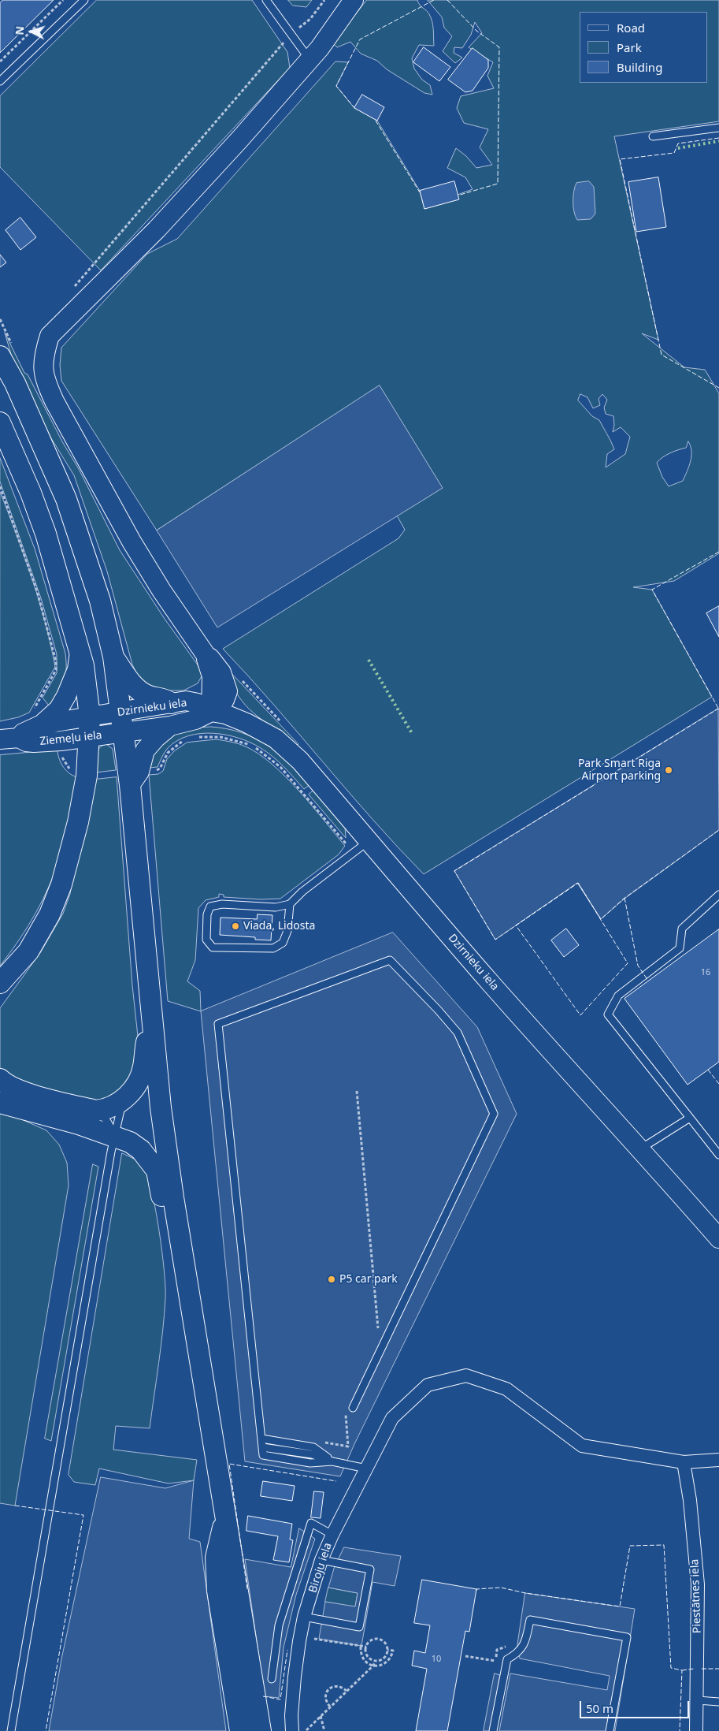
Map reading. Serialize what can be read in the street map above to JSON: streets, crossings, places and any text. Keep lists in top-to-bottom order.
{
  "streets": {
    "street": [
      "Dzirnieku iela",
      "Ziemeļu iela",
      "Biroju iela",
      "Piestātnes iela"
    ]
  },
  "crossings": [
    ["Dzirnieku iela", "Ziemeļu iela"],
    ["Biroju iela", "Piestātnes iela"]
  ],
  "places": ["Park Smart Riga Airport parking", "Viada, Lidosta", "P5 car park"],
  "house_numbers": ["16", "10"],
  "legend": ["Road", "Park", "Building"],
  "scale_bar": "50 m",
  "north": "left"
}
